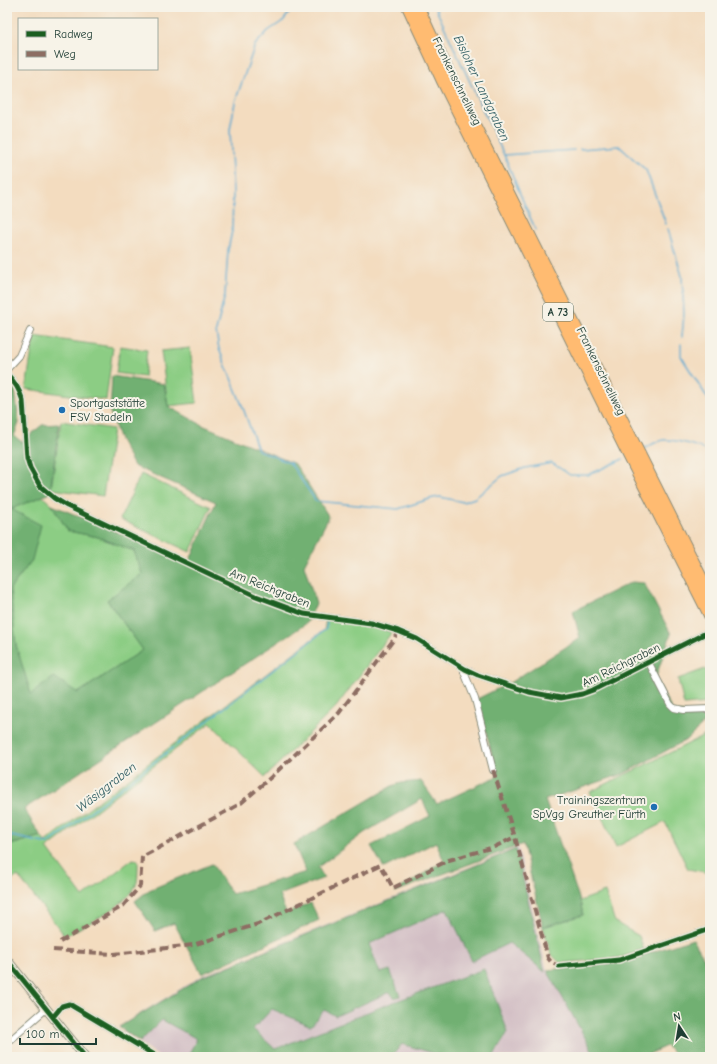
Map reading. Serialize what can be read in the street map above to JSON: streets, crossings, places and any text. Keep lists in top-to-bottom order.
{
  "streets": {
    "highway": ["Frankenschnellweg", "A 73"],
    "street": ["Am Reichgraben"]
  },
  "water": ["Bisloher Landgraben", "Wäsiggraben"],
  "places": ["Sportgaststätte FSV Stadeln", "Trainingszentrum SpVgg Greuther Fürth"],
  "legend": ["Radweg", "Weg"],
  "scale_bar": "100 m",
  "north": "top"
}
